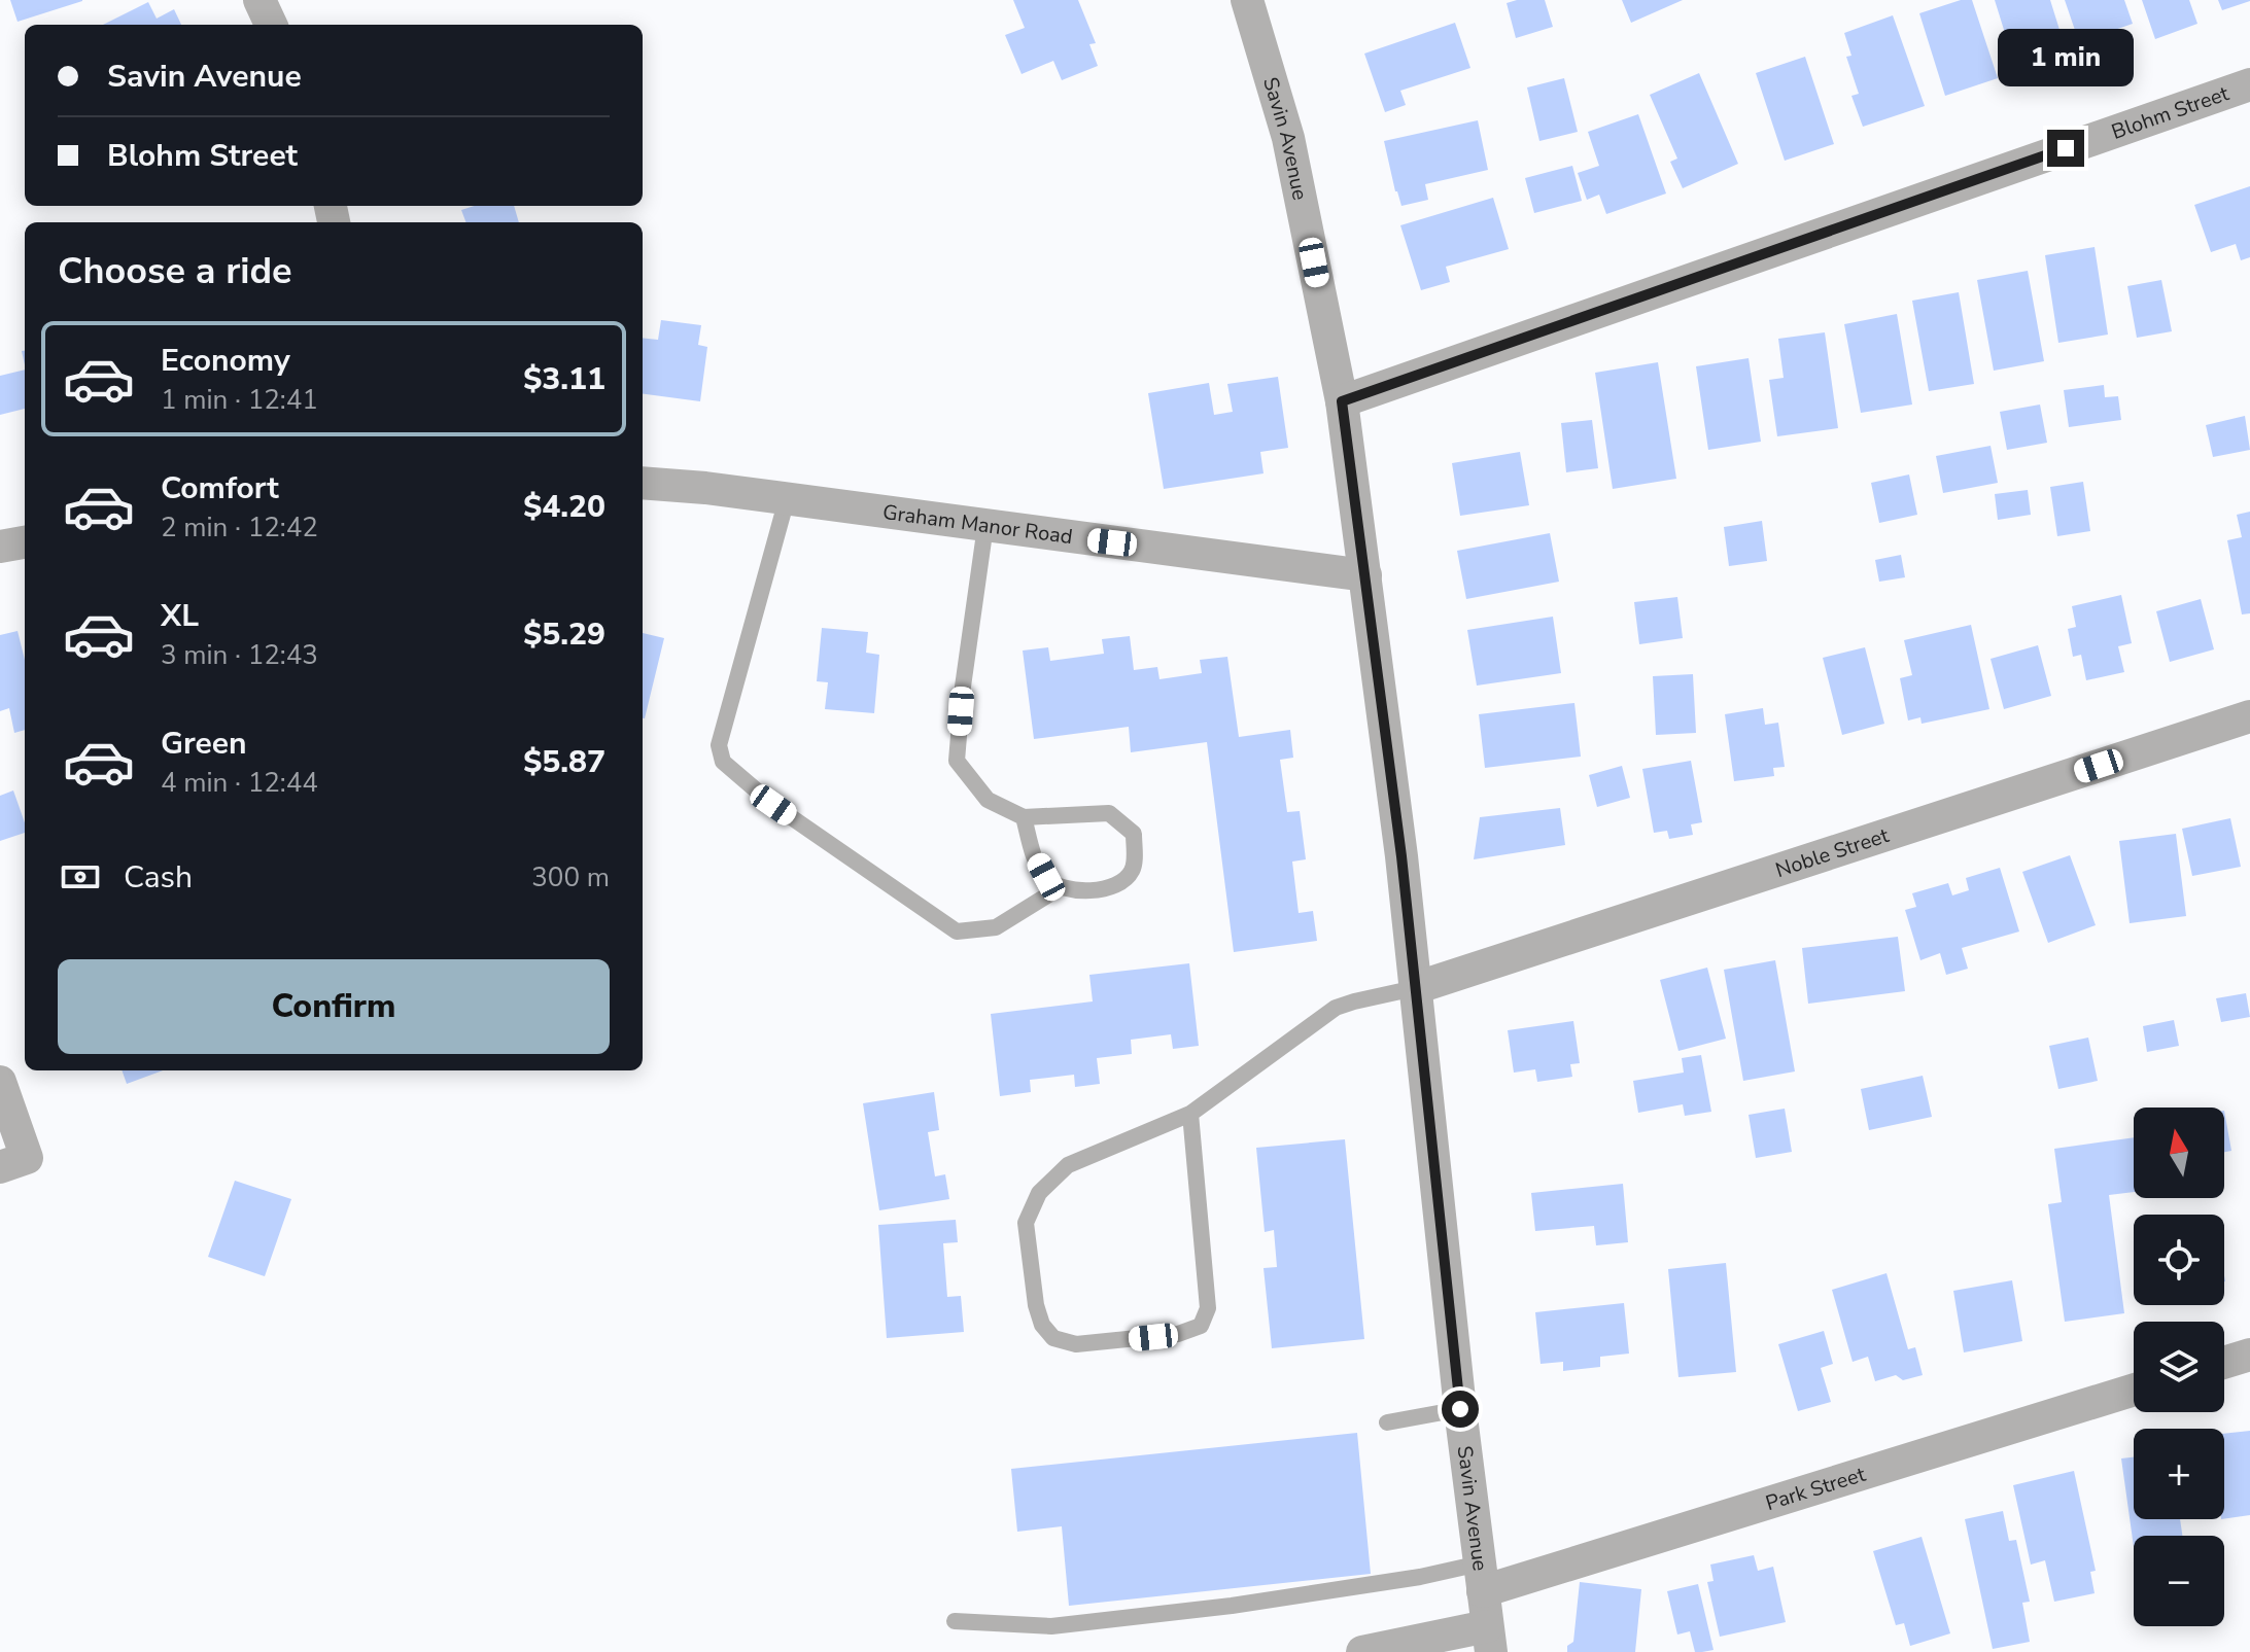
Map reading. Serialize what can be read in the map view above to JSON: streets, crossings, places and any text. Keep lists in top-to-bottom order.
{
  "streets": {
    "street": [
      "Blohm Street",
      "Savin Avenue",
      "Graham Manor Road",
      "Noble Street",
      "Park Street"
    ]
  },
  "crossings": [
    ["Blohm Street", "Savin Avenue"],
    ["Savin Avenue", "Graham Manor Road"],
    ["Savin Avenue", "Noble Street"],
    ["Savin Avenue", "Park Street"]
  ],
  "north": "top",
  "page": {
    "banner": ["Savin Avenue", "Blohm Street"],
    "bubble": "1 min",
    "heading": "Choose a ride",
    "list": [
      {
        "name": "Economy",
        "note": "1 min · 12:41",
        "value": "$3.11"
      },
      {
        "name": "Comfort",
        "note": "2 min · 12:42",
        "value": "$4.20"
      },
      {
        "name": "XL",
        "note": "3 min · 12:43",
        "value": "$5.29"
      },
      {
        "name": "Green",
        "note": "4 min · 12:44",
        "value": "$5.87"
      }
    ],
    "pay": ["Cash", "300 m"],
    "buttons": "Confirm",
    "map_buttons": ["+", "−"]
  }
}
